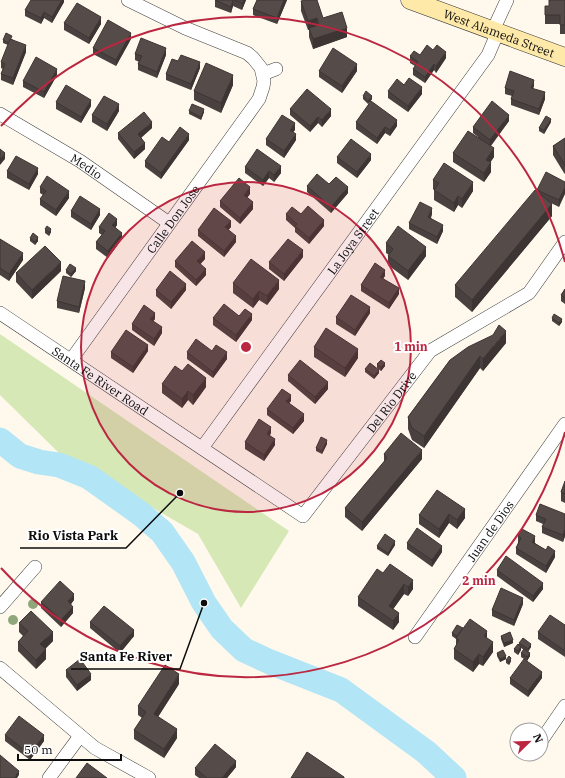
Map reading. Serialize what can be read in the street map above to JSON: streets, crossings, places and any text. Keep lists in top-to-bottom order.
{
  "streets": {
    "street": [
      "West Alameda Street",
      "Medio",
      "Calle Don Jose",
      "La Joya Street",
      "Santa Fe River Road",
      "Del Rio Drive",
      "Juan de Dios"
    ]
  },
  "crossings": [
    ["West Alameda Street", "La Joya Street"],
    ["Medio", "Calle Don Jose"],
    ["Calle Don Jose", "Santa Fe River Road"],
    ["La Joya Street", "Santa Fe River Road"],
    ["Santa Fe River Road", "Del Rio Drive"]
  ],
  "places": ["Rio Vista Park", "Santa Fe River"],
  "scale_bar": "50 m",
  "north": "top right",
  "rings": ["1 min", "2 min"]
}
